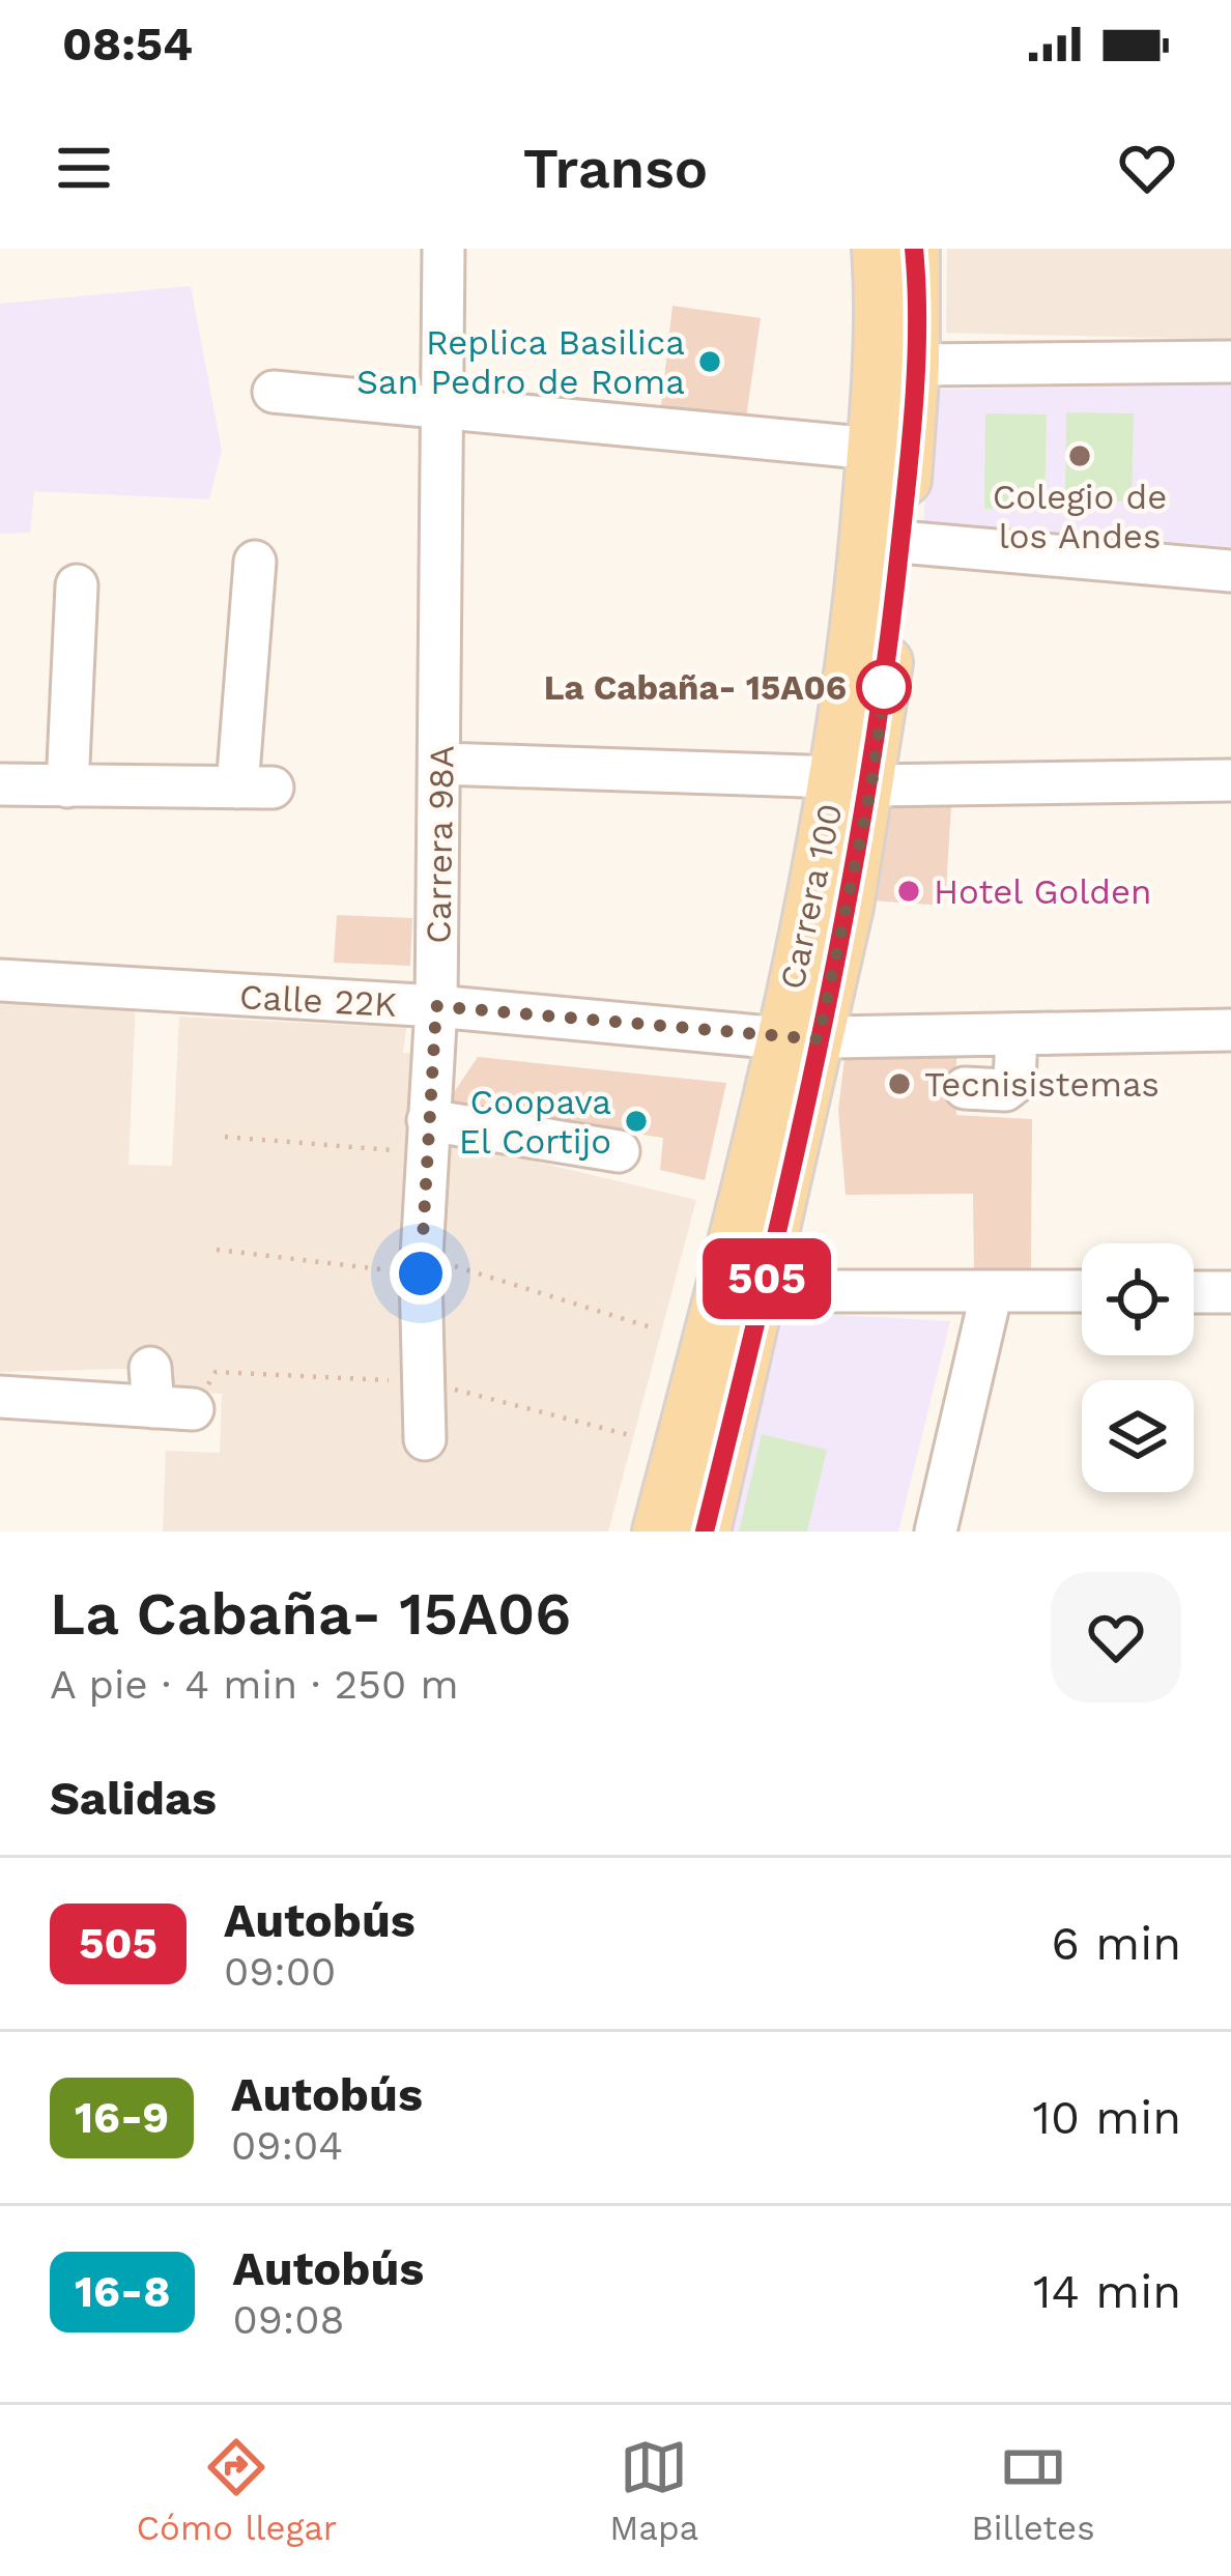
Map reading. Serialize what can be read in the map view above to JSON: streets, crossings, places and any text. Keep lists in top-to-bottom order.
{
  "streets": {
    "main road": ["Carrera 100"],
    "street": ["Carrera 98A", "Calle 22K"]
  },
  "crossings": [
    ["Carrera 98A", "Calle 22K"],
    ["Carrera 100", "Calle 22K"]
  ],
  "places": [
    "Replica Basilica San Pedro de Roma",
    "Colegio de los Andes",
    "La Cabaña- 15A06",
    "Hotel Golden",
    "Tecnisistemas",
    "Coopava El Cortijo"
  ],
  "lines": ["bus line 505"],
  "page": {
    "status": "08:54",
    "header": "Transo",
    "on_map": "505",
    "heading": [
      ["La Cabaña- 15A06", "A pie · 4 min · 250 m"],
      "Salidas"
    ],
    "list": [
      {
        "mark": "505",
        "name": "Autobús",
        "note": "09:00",
        "value": "6 min"
      },
      {
        "mark": "16-9",
        "name": "Autobús",
        "note": "09:04",
        "value": "10 min"
      },
      {
        "mark": "16-8",
        "name": "Autobús",
        "note": "09:08",
        "value": "14 min"
      }
    ],
    "tabs": ["Cómo llegar", "Mapa", "Billetes"]
  }
}
